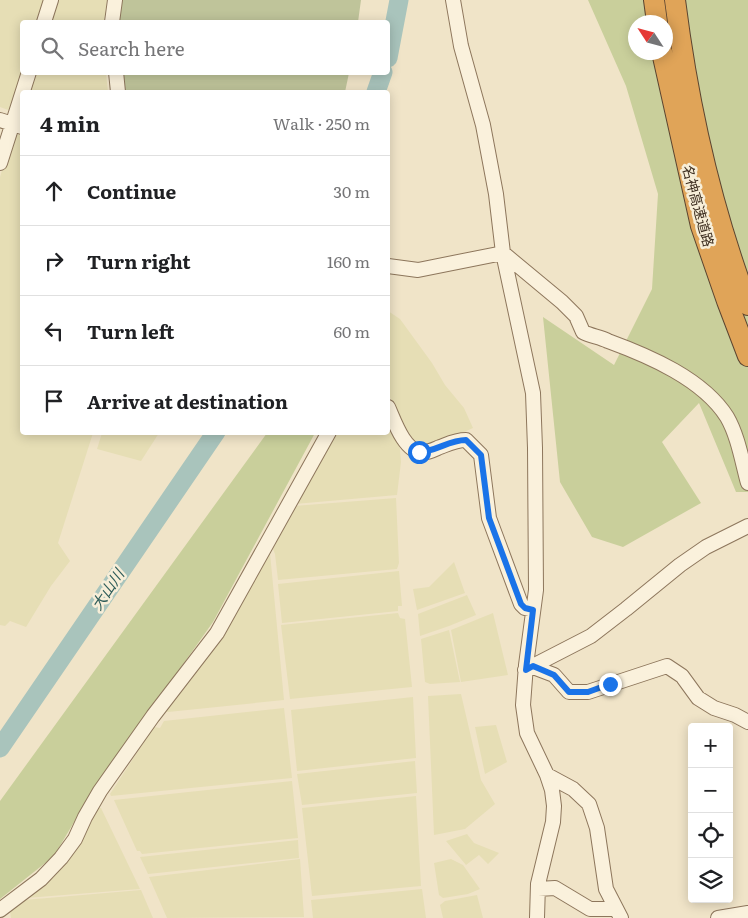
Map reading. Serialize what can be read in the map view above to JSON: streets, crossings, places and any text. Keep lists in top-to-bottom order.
{
  "streets": {
    "highway": ["名神高速道路"]
  },
  "water": ["大山川"],
  "north": "top left",
  "page": {
    "search": "Search here",
    "heading": ["4 min", "Walk · 250 m"],
    "list": [
      ["Continue", "30 m"],
      ["Turn right", "160 m"],
      ["Turn left", "60 m"],
      "Arrive at destination"
    ],
    "map_buttons": ["+", "−"]
  }
}
